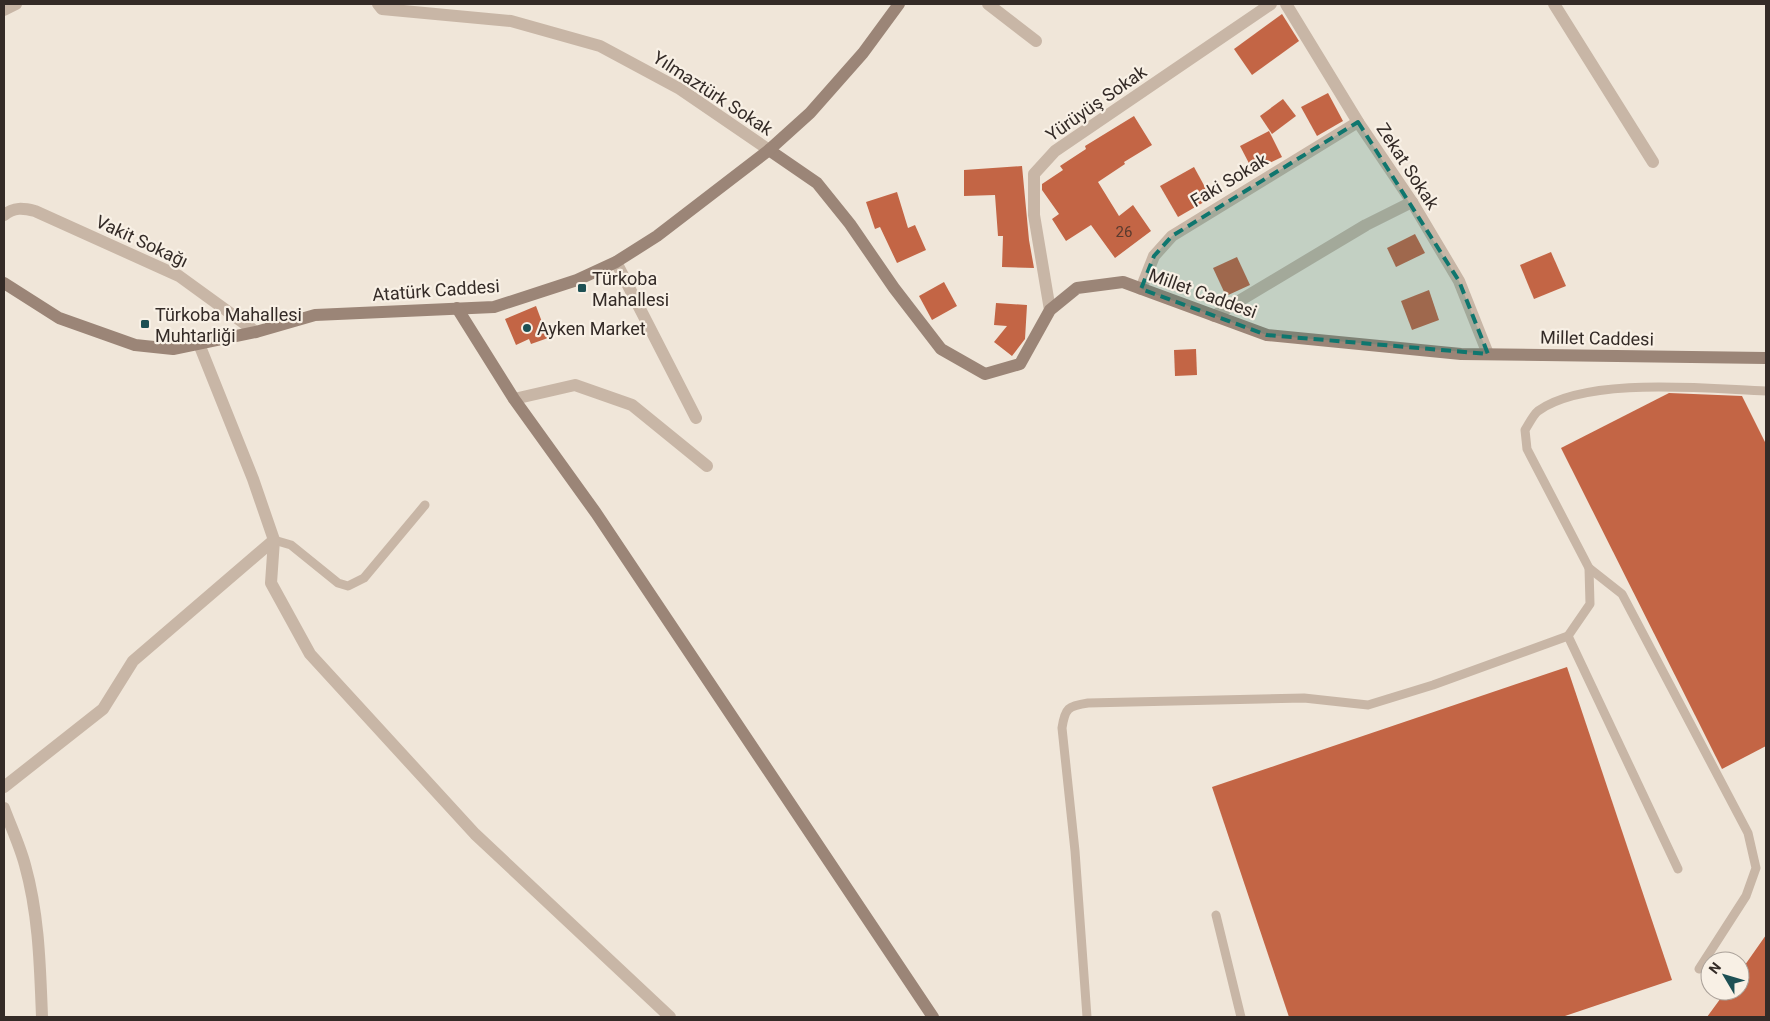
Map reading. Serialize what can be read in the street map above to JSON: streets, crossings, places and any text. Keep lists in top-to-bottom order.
{
  "streets": {
    "street": [
      "Yılmaztürk Sokak",
      "Yürüyüş Sokak",
      "Zekat Sokak",
      "Faki Sokak",
      "Vakit Sokağı",
      "Atatürk Caddesi",
      "Millet Caddesi"
    ]
  },
  "crossings": [
    ["Yılmaztürk Sokak", "Atatürk Caddesi"],
    ["Yılmaztürk Sokak", "Millet Caddesi"],
    ["Yürüyüş Sokak", "Millet Caddesi"],
    ["Zekat Sokak", "Faki Sokak"],
    ["Zekat Sokak", "Millet Caddesi"],
    ["Faki Sokak", "Millet Caddesi"],
    ["Vakit Sokağı", "Atatürk Caddesi"],
    ["Atatürk Caddesi", "Millet Caddesi"]
  ],
  "places": {
    "transit": ["Türkoba Mahallesi", "Türkoba Mahallesi Muhtarliği"],
    "other": ["Ayken Market"]
  },
  "house_numbers": ["26"],
  "north": "top left"
}
